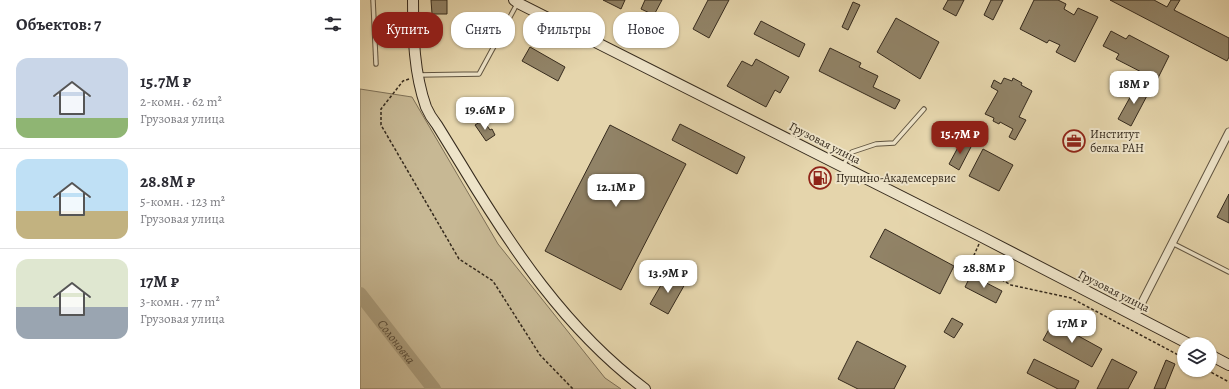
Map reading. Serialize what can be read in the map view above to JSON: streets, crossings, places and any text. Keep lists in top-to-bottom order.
{
  "streets": {
    "street": ["Грузовая улица"]
  },
  "water": ["Солоновка"],
  "places": {
    "office": ["Институт белка РАН"],
    "fuel station": ["Пущино-Академсервис"]
  },
  "page": {
    "heading": "Объектов: 7",
    "chip": [
      "Купить",
      "Снять",
      "Фильтры",
      "Новое"
    ],
    "list": [
      {
        "name": "15.7M ₽",
        "note": "2-комн. · 62 m² · Грузовая улица"
      },
      {
        "name": "28.8M ₽",
        "note": "5-комн. · 123 m² · Грузовая улица"
      },
      {
        "name": "17M ₽",
        "note": "3-комн. · 77 m² · Грузовая улица"
      }
    ],
    "price": [
      "18M ₽",
      "19.6M ₽",
      "15.7M ₽",
      "12.1M ₽",
      "28.8M ₽",
      "13.9M ₽",
      "17M ₽"
    ]
  }
}
